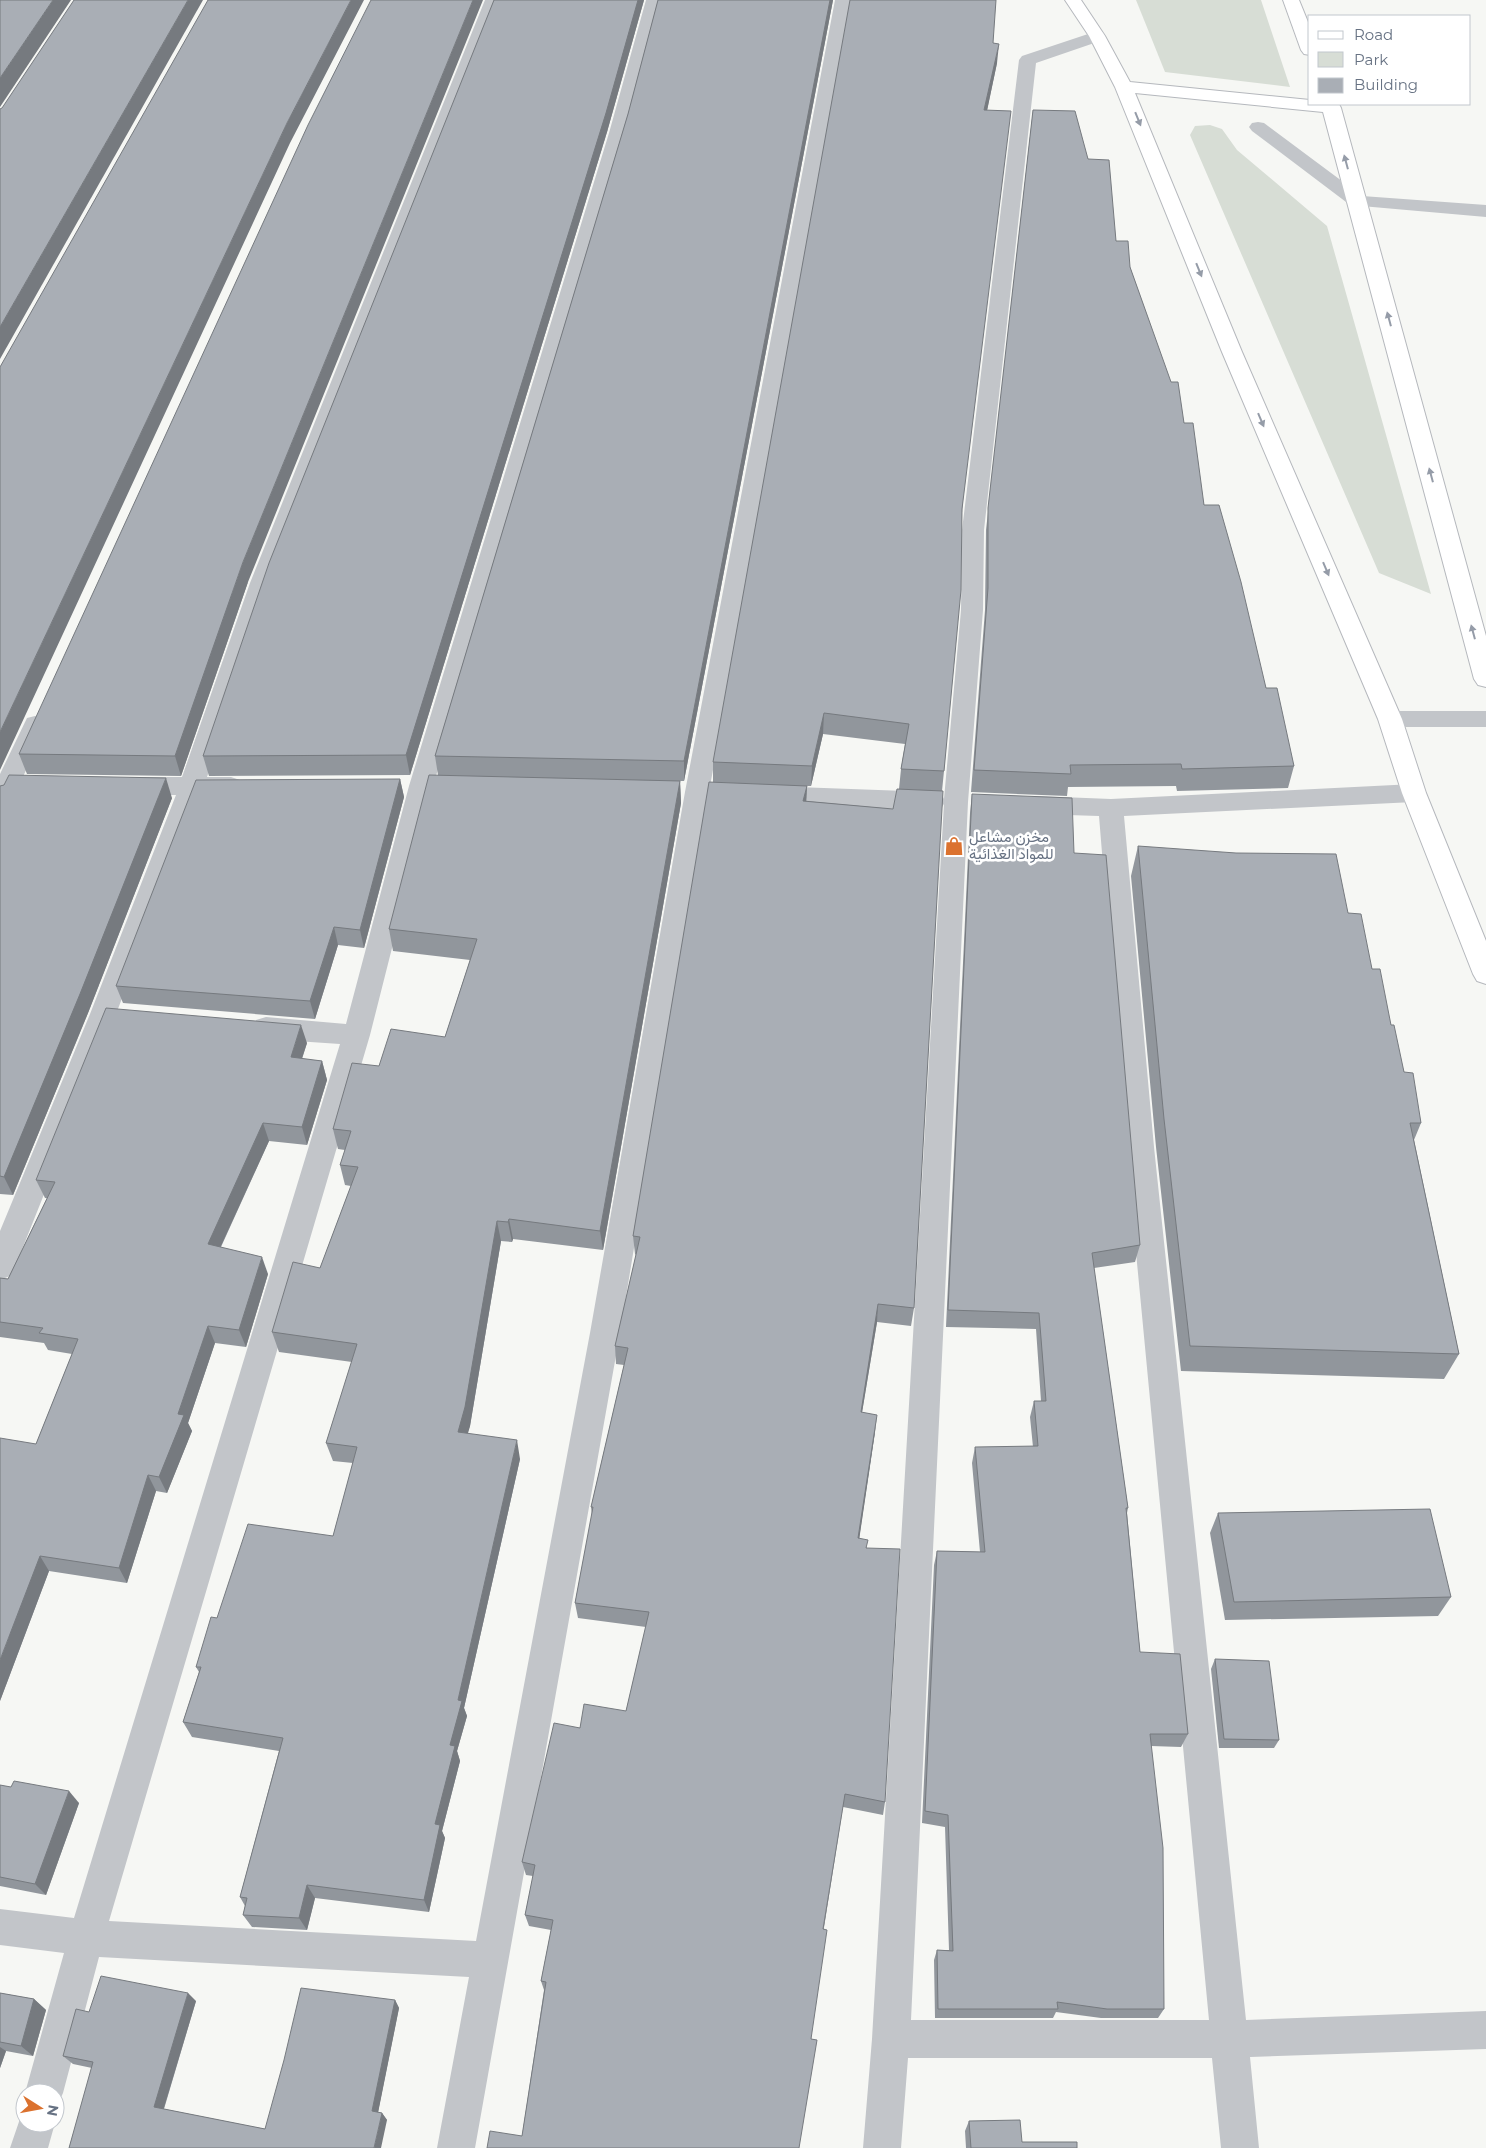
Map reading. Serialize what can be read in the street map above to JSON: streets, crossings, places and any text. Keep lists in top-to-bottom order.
{
  "places": {
    "shop": ["مخزن مشاعل للمواد الغذائية"]
  },
  "legend": ["Road", "Park", "Building"],
  "north": "right"
}
